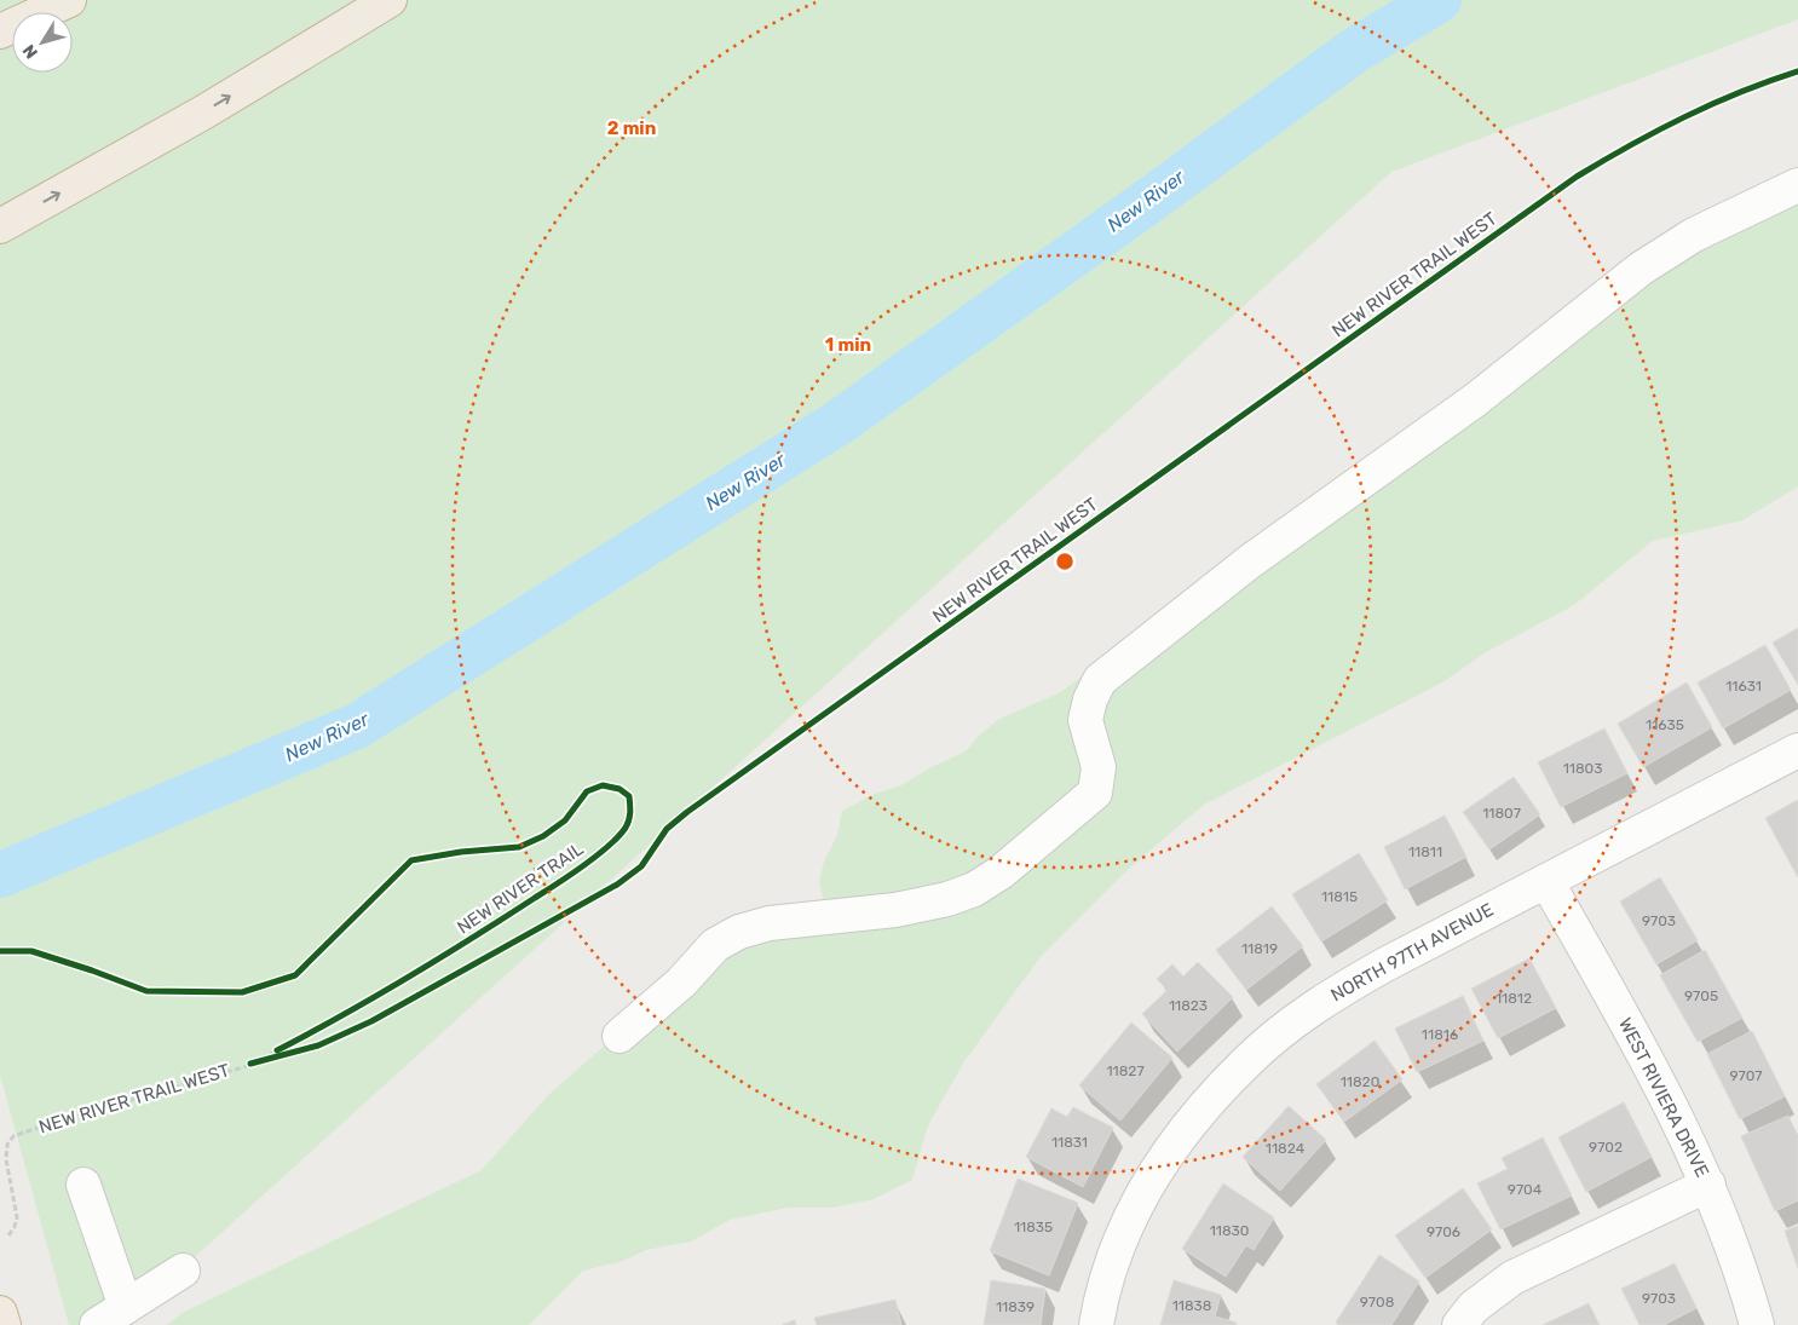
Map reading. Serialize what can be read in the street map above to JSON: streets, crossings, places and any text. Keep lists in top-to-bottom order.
{
  "streets": {
    "street": ["NORTH 97TH AVENUE", "WEST RIVIERA DRIVE"],
    "cycle path": ["NEW RIVER TRAIL WEST", "NEW RIVER TRAIL"]
  },
  "crossings": [
    ["NEW RIVER TRAIL WEST", "NEW RIVER TRAIL"],
    ["NORTH 97TH AVENUE", "WEST RIVIERA DRIVE"]
  ],
  "water": ["New River"],
  "house_numbers": [
    "11631",
    "11635",
    "11803",
    "11807",
    "11811",
    "11815",
    "9703",
    "11819",
    "9705",
    "11812",
    "11823",
    "11816",
    "11827",
    "9707",
    "11820",
    "11831",
    "9702",
    "11824",
    "9704",
    "11835",
    "11830",
    "9706",
    "9703",
    "9708",
    "11838",
    "11839"
  ],
  "north": "bottom left",
  "rings": ["2 min", "1 min"]
}
